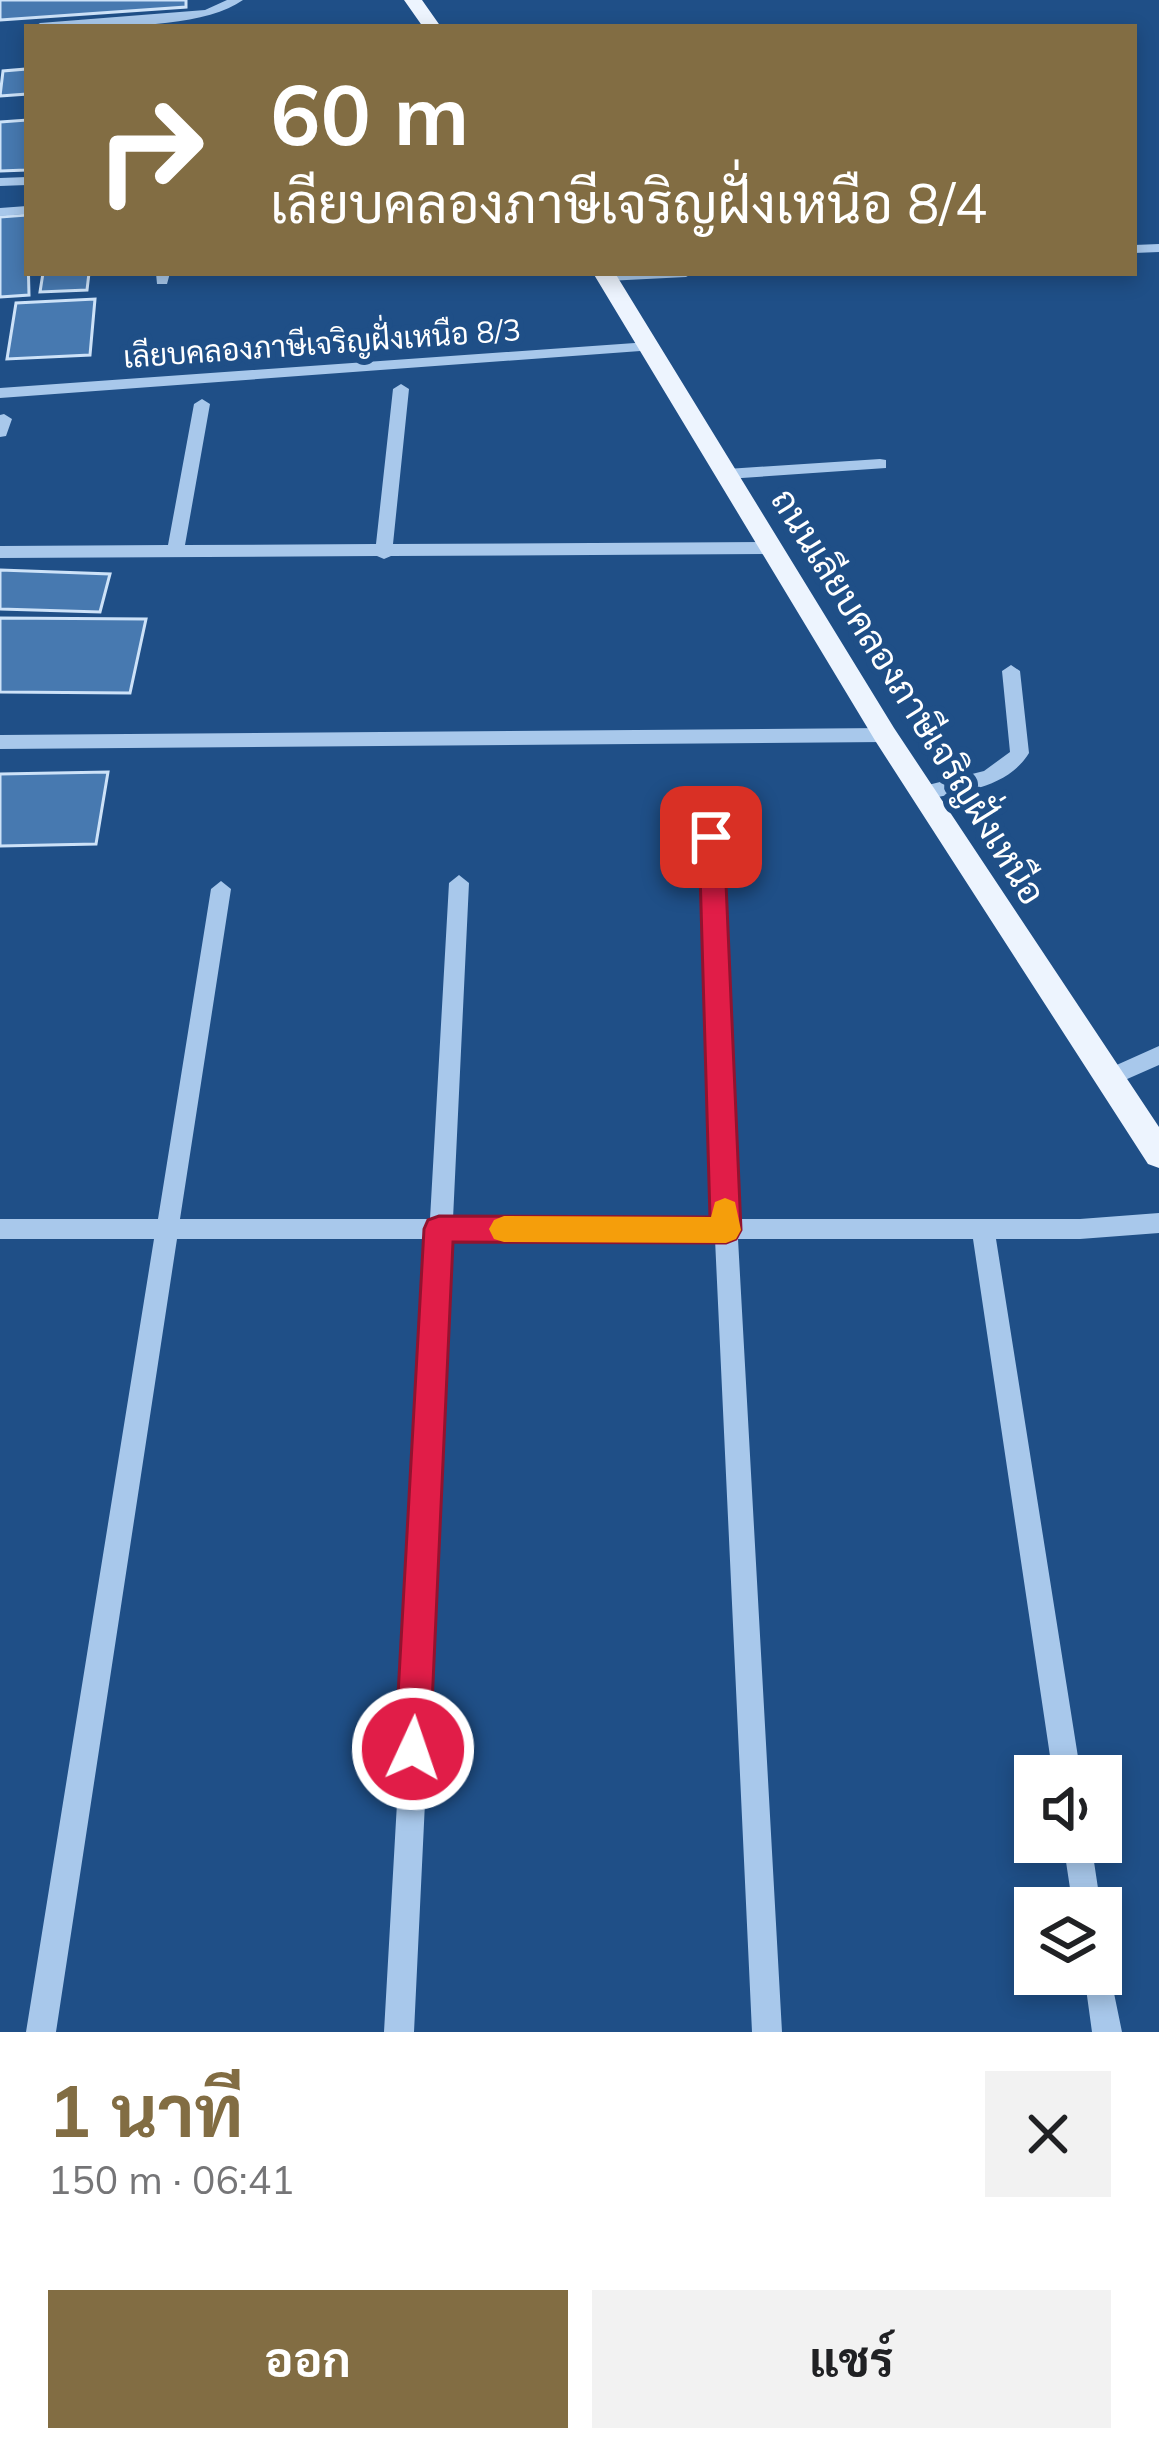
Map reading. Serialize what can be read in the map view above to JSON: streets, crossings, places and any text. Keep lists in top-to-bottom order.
{
  "streets": {
    "main road": ["ถนนเลียบคลองภาษีเจริญฝั่งเหนือ"],
    "street": ["เลียบคลองภาษีเจริญฝั่งเหนือ 8/3"]
  },
  "crossings": [
    ["เลียบคลองภาษีเจริญฝั่งเหนือ 8/3", "ถนนเลียบคลองภาษีเจริญฝั่งเหนือ"]
  ],
  "page": {
    "turn": ["60 m", "เลียบคลองภาษีเจริญฝั่งเหนือ 8/4"],
    "heading": ["1 นาที", "150 m · 06:41"],
    "buttons": ["ออก", "แชร์"]
  }
}
